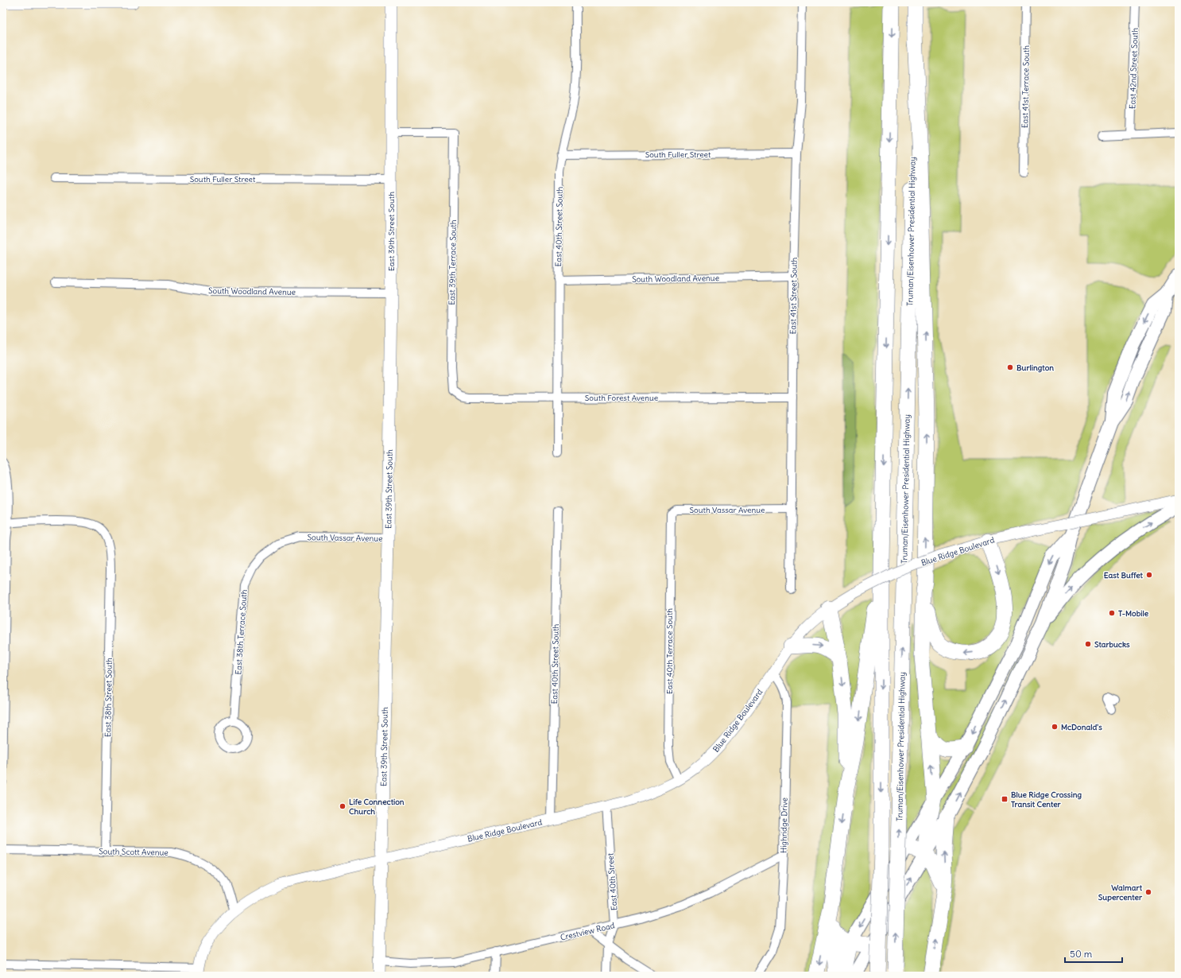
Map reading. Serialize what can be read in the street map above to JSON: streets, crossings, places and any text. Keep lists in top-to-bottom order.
{
  "streets": {
    "highway": ["Truman/Eisenhower Presidential Highway"],
    "main road": ["East 39th Street South"],
    "street": [
      "East 42nd Street South",
      "East 41st Terrace South",
      "South Fuller Street",
      "East 40th Street South",
      "East 39th Terrace South",
      "South Woodland Avenue",
      "East 41st Street South",
      "South Forest Avenue",
      "South Vassar Avenue",
      "Blue Ridge Boulevard",
      "East 38th Terrace South",
      "East 40th Terrace South",
      "East 38th Street South",
      "Highridge Drive",
      "South Scott Avenue",
      "East 40th Street",
      "Crestview Road"
    ]
  },
  "crossings": [
    ["South Fuller Street", "East 40th Street South"],
    ["South Fuller Street", "East 39th Street South"],
    ["South Fuller Street", "East 41st Street South"],
    ["East 40th Street South", "South Woodland Avenue"],
    ["East 40th Street South", "South Forest Avenue"],
    ["East 40th Street South", "Blue Ridge Boulevard"],
    ["East 39th Street South", "East 39th Terrace South"],
    ["East 39th Street South", "South Woodland Avenue"],
    ["East 39th Street South", "South Vassar Avenue"],
    ["East 39th Street South", "Blue Ridge Boulevard"],
    ["East 39th Street South", "Crestview Road"],
    ["East 39th Terrace South", "South Forest Avenue"],
    ["South Woodland Avenue", "East 41st Street South"],
    ["East 41st Street South", "South Forest Avenue"],
    ["East 41st Street South", "South Vassar Avenue"],
    ["South Vassar Avenue", "East 38th Terrace South"],
    ["South Vassar Avenue", "East 40th Terrace South"],
    ["Blue Ridge Boulevard", "East 40th Terrace South"],
    ["Blue Ridge Boulevard", "Highridge Drive"],
    ["Blue Ridge Boulevard", "South Scott Avenue"],
    ["Blue Ridge Boulevard", "East 40th Street"],
    ["East 38th Street South", "South Scott Avenue"],
    ["Highridge Drive", "Crestview Road"],
    ["East 40th Street", "Crestview Road"]
  ],
  "places": {
    "other": [
      "Burlington",
      "East Buffet",
      "T-Mobile",
      "Starbucks",
      "McDonald's",
      "Life Connection Church",
      "Walmart Supercenter"
    ],
    "transit": ["Blue Ridge Crossing Transit Center"]
  },
  "scale_bar": "50 m"
}
